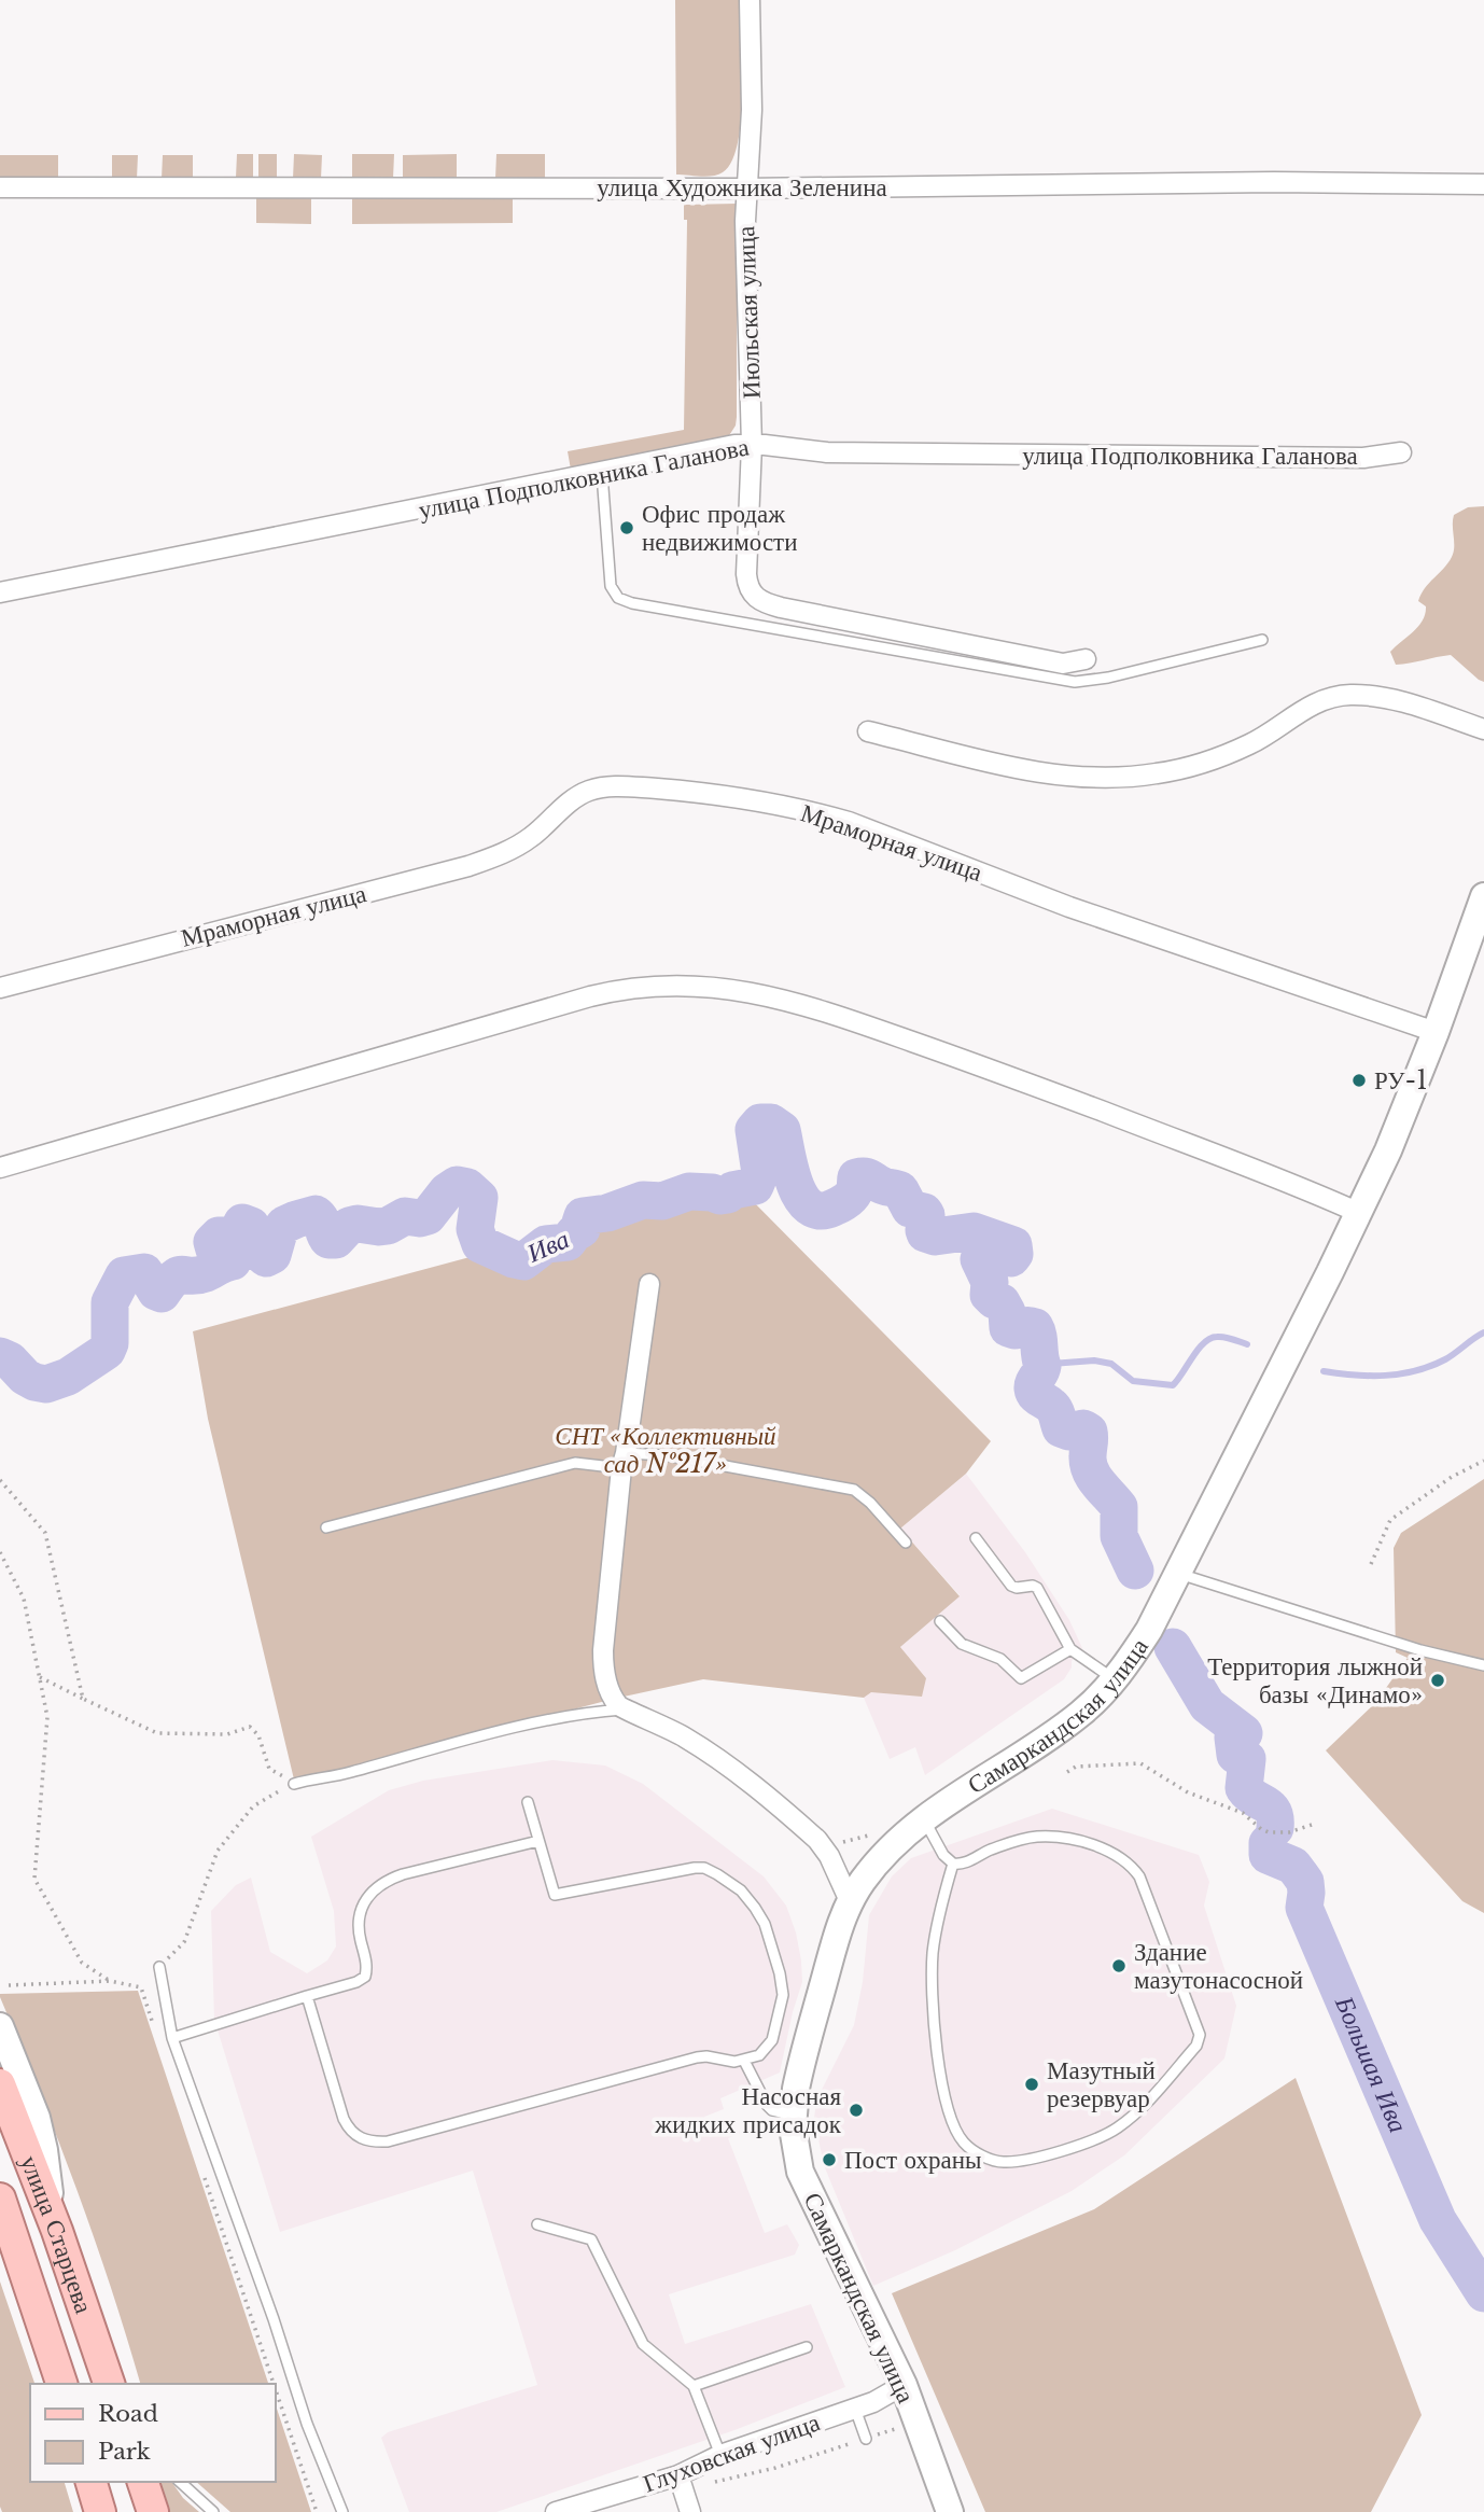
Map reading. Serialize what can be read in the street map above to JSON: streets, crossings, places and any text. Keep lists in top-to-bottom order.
{
  "streets": {
    "main road": ["улица Старцева"],
    "street": [
      "улица Художника Зеленина",
      "Июльская улица",
      "улица Подполковника Галанова",
      "Мраморная улица",
      "Самаркандская улица",
      "Глуховская улица"
    ]
  },
  "crossings": [
    ["улица Художника Зеленина", "Июльская улица"],
    ["Июльская улица", "улица Подполковника Галанова"],
    ["Мраморная улица", "Самаркандская улица"],
    ["Самаркандская улица", "Глуховская улица"]
  ],
  "water": ["Ива", "Большая Ива"],
  "parks": ["СНТ «Коллективный сад №217»"],
  "places": [
    "Офис продаж недвижимости",
    "РУ-1",
    "Территория лыжной базы «Динамо»",
    "Здание мазутонасосной",
    "Мазутный резервуар",
    "Насосная жидких присадок",
    "Пост охраны"
  ],
  "legend": ["Road", "Park"]
}
